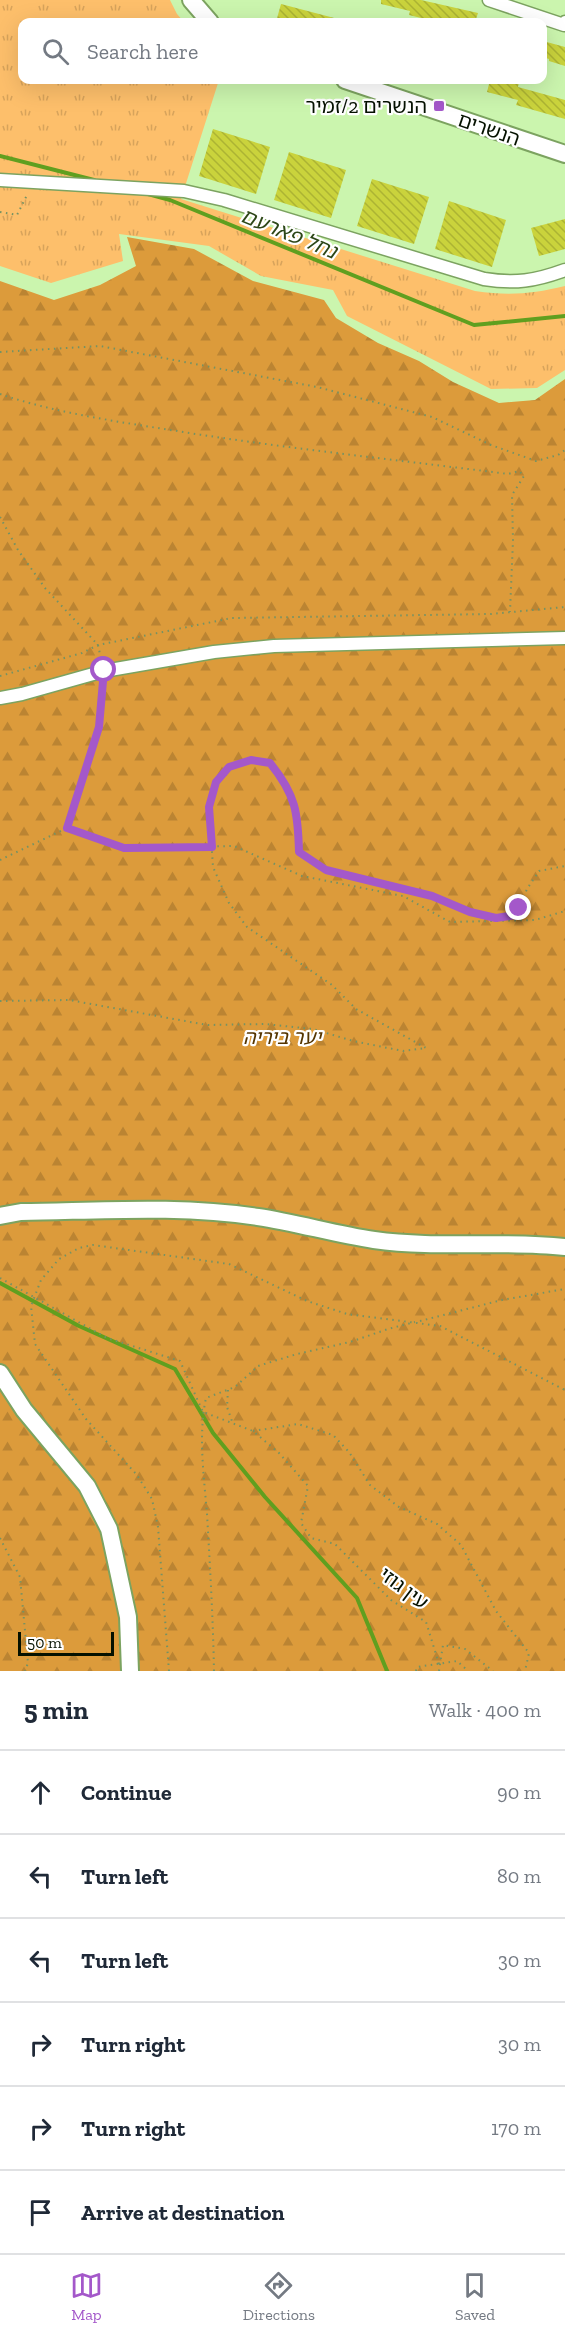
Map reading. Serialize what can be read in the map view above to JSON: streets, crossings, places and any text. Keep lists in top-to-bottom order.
{
  "streets": {
    "main road": ["הנשרים"],
    "path": ["עין גוזי"]
  },
  "water": ["נחל פארעם"],
  "parks": ["יער ביריה"],
  "places": {
    "transit": ["הנשרים 2/זמיר"]
  },
  "scale_bar": "50 m",
  "page": {
    "search": "Search here",
    "scale": "50 m",
    "heading": ["5 min", "Walk · 400 m"],
    "list": [
      ["Continue", "90 m"],
      ["Turn left", "80 m"],
      ["Turn left", "30 m"],
      ["Turn right", "30 m"],
      ["Turn right", "170 m"],
      "Arrive at destination"
    ],
    "nav": ["Map", "Directions", "Saved"]
  }
}
